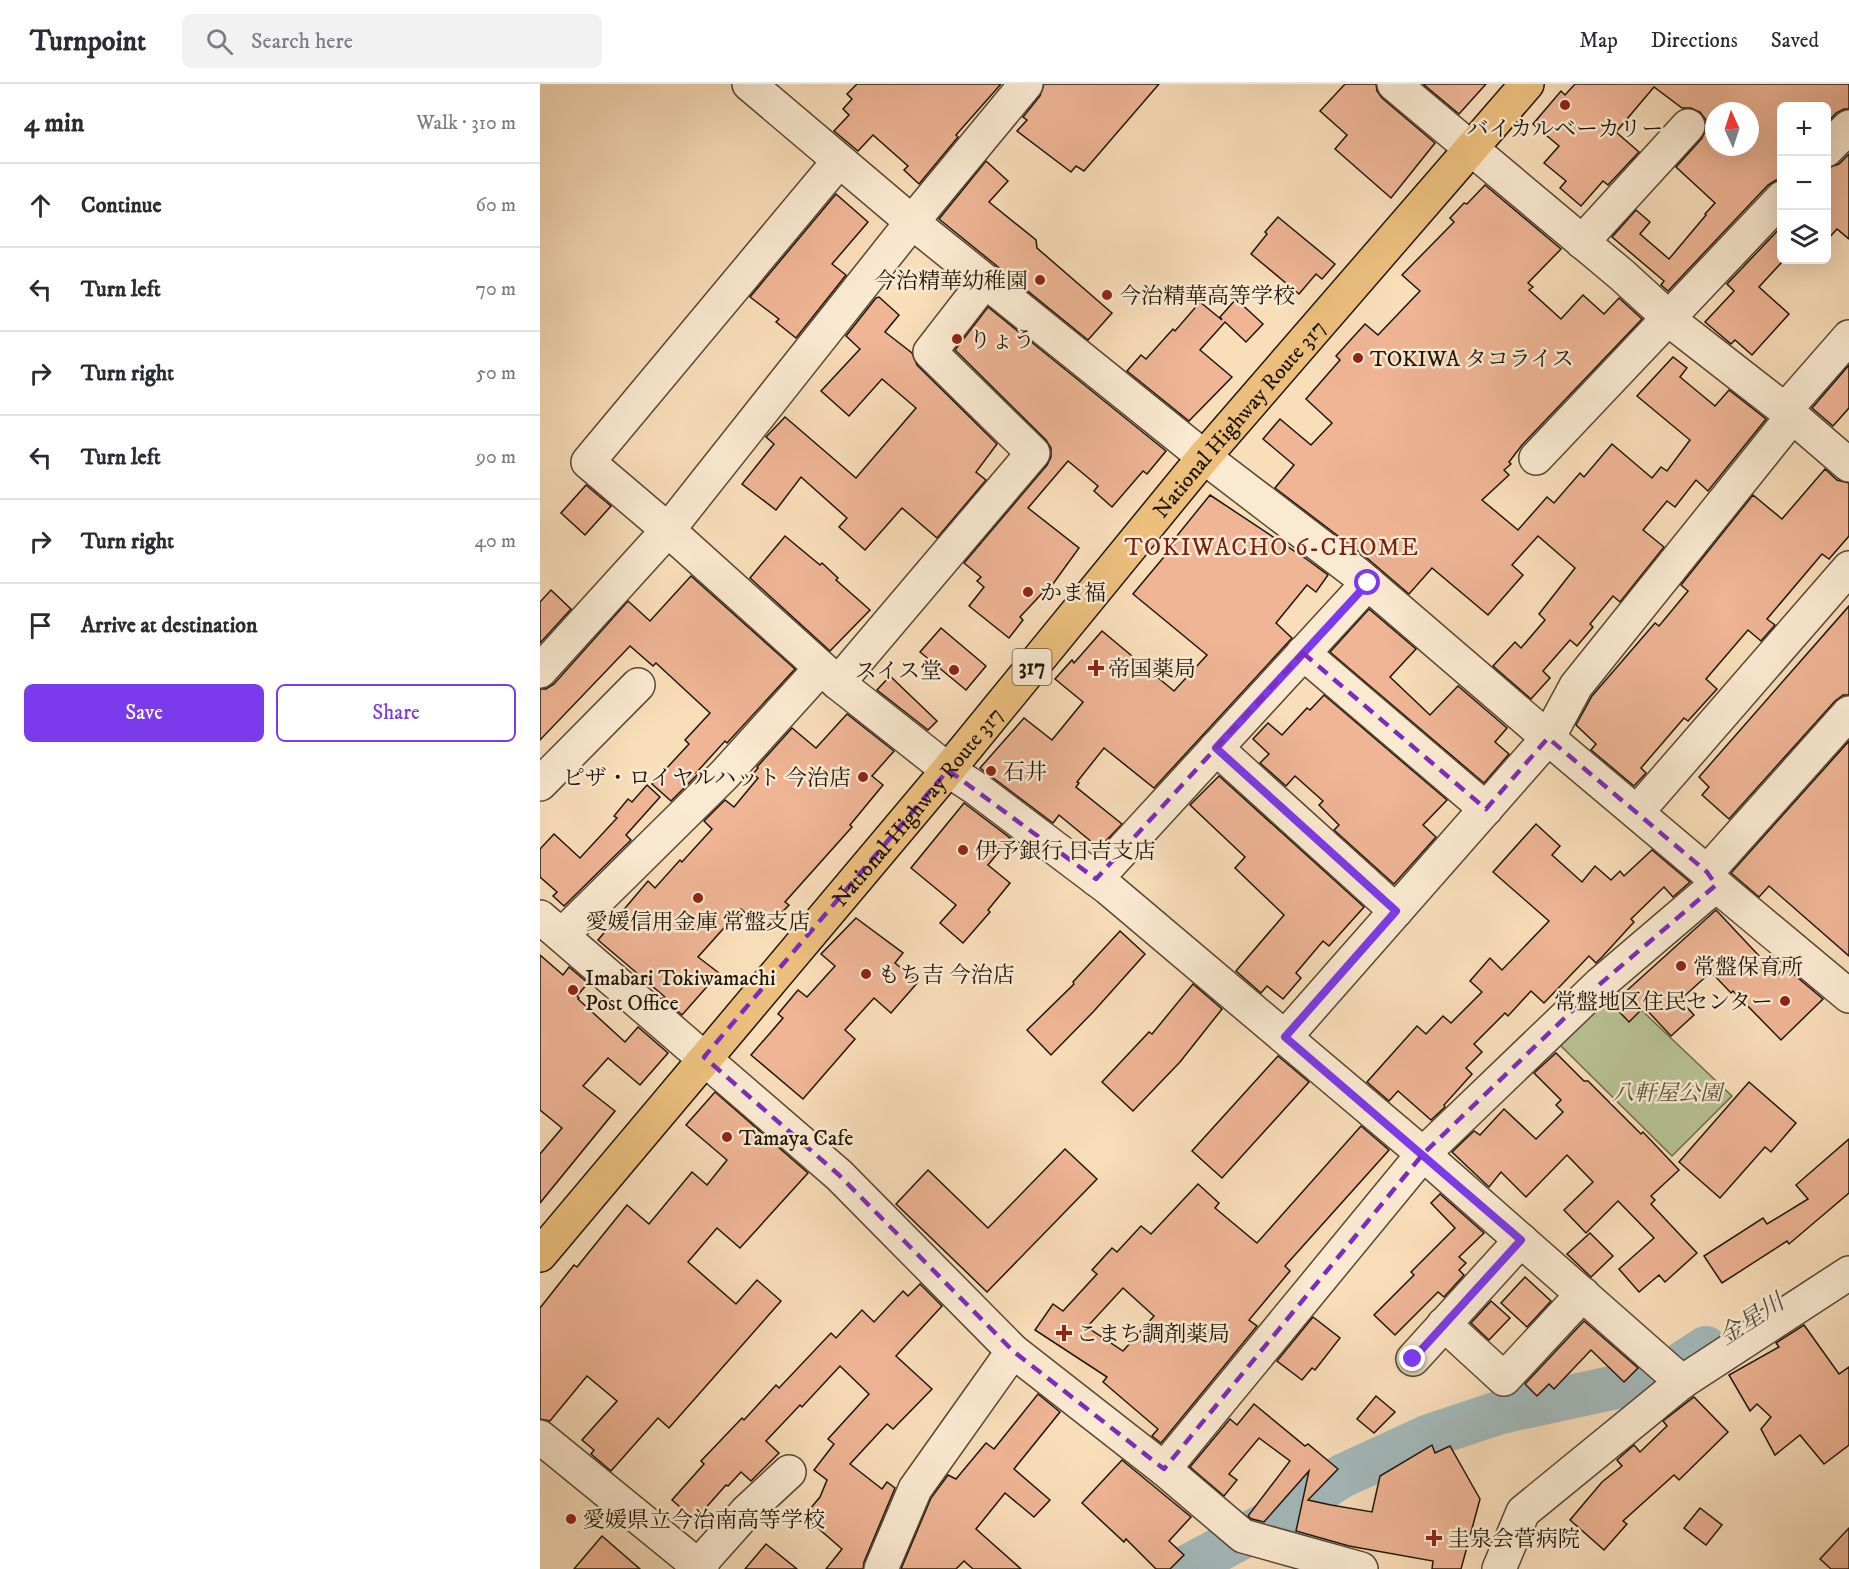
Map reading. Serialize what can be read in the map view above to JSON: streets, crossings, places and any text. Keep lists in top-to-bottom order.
{
  "streets": {
    "highway": ["National Highway Route 317", "317"]
  },
  "districts": ["TOKIWACHO 6-CHOME"],
  "water": ["金星川"],
  "parks": ["八軒屋公園"],
  "places": {
    "other": [
      "バイカルベーカリー",
      "今治精華幼稚園",
      "今治精華高等学校",
      "りょう",
      "TOKIWA タコライス",
      "かま福",
      "スイス堂",
      "石井",
      "ピザ・ロイヤルハット 今治店",
      "伊予銀行 日吉支店",
      "愛媛信用金庫 常盤支店",
      "常盤保育所",
      "もち吉 今治店",
      "Imabari Tokiwamachi Post Office",
      "常盤地区住民センター",
      "Tamaya Cafe",
      "愛媛県立今治南高等学校"
    ],
    "health": ["帝国薬局", "こまち調剤薬局", "圭泉会菅病院"]
  },
  "north": "top",
  "page": {
    "header": "Turnpoint",
    "search": "Search here",
    "nav": ["Map", "Directions", "Saved"],
    "heading": ["4 min", "Walk · 310 m"],
    "map_buttons": ["+", "−"],
    "list": [
      ["Continue", "60 m"],
      ["Turn left", "70 m"],
      ["Turn right", "50 m"],
      ["Turn left", "90 m"],
      ["Turn right", "40 m"],
      "Arrive at destination"
    ],
    "buttons": ["Save", "Share"]
  }
}
